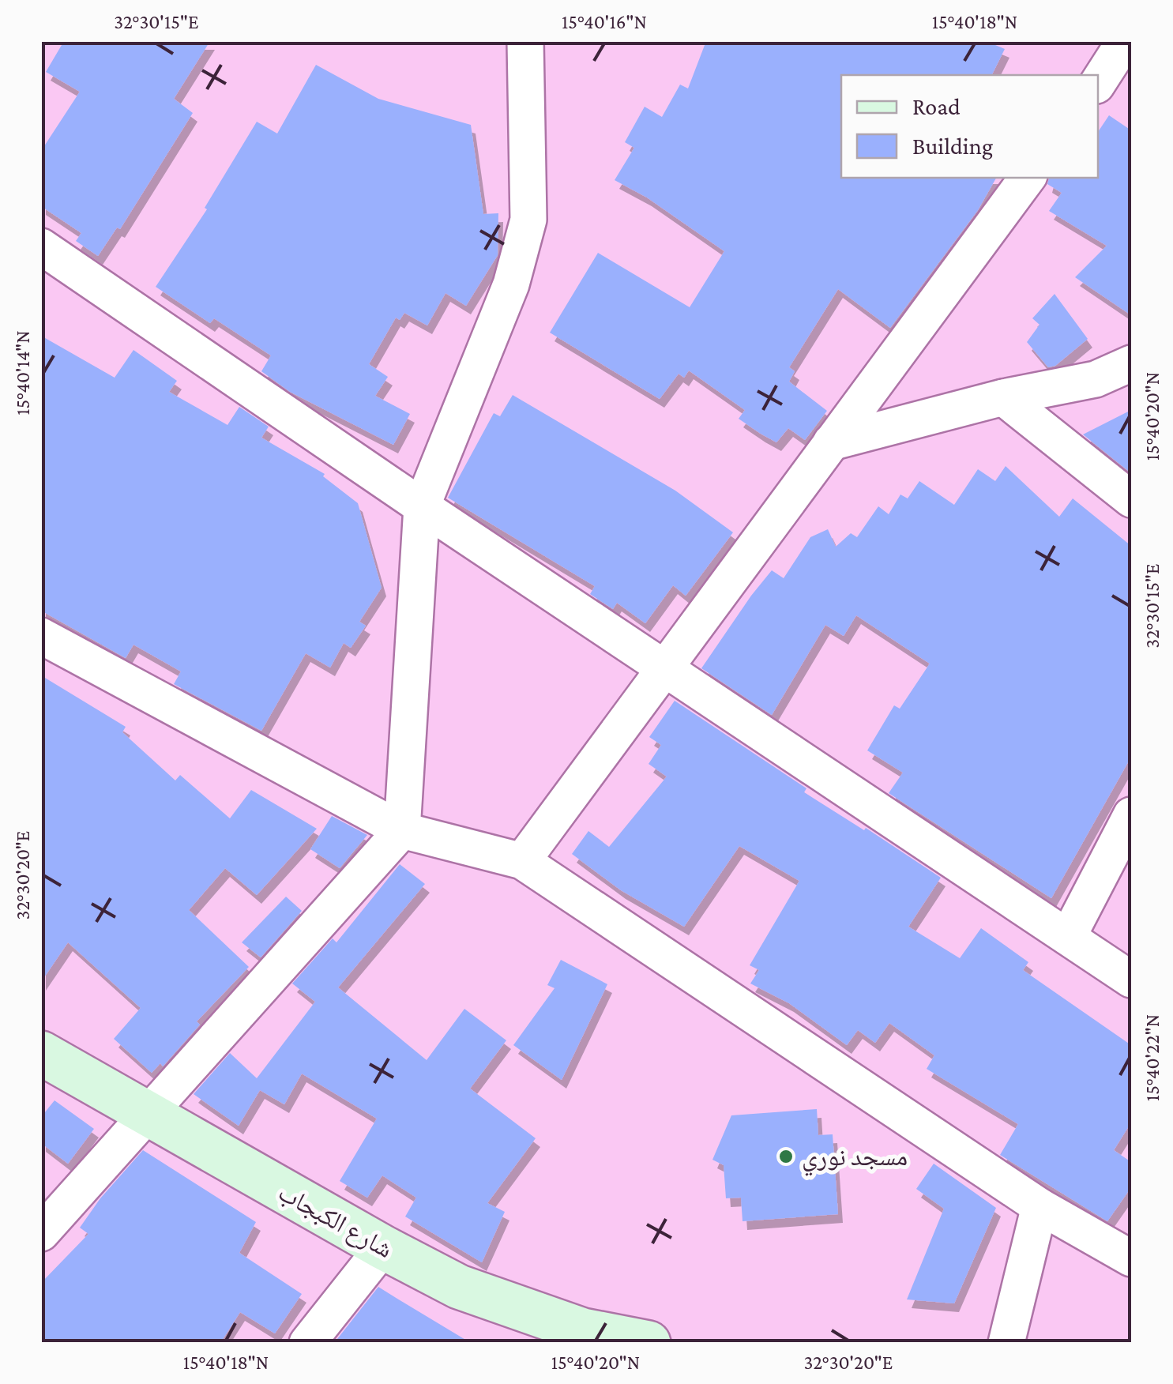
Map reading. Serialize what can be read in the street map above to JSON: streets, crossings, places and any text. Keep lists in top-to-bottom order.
{
  "streets": {
    "main road": ["شارع الكبجاب"]
  },
  "places": ["مسجد نوري"],
  "legend": ["Road", "Building"],
  "coordinates": [
    "32°30'15\"E",
    "15°40'16\"N",
    "15°40'18\"N",
    "15°40'14\"N",
    "15°40'20\"N",
    "32°30'20\"E",
    "15°40'22\"N"
  ]
}
